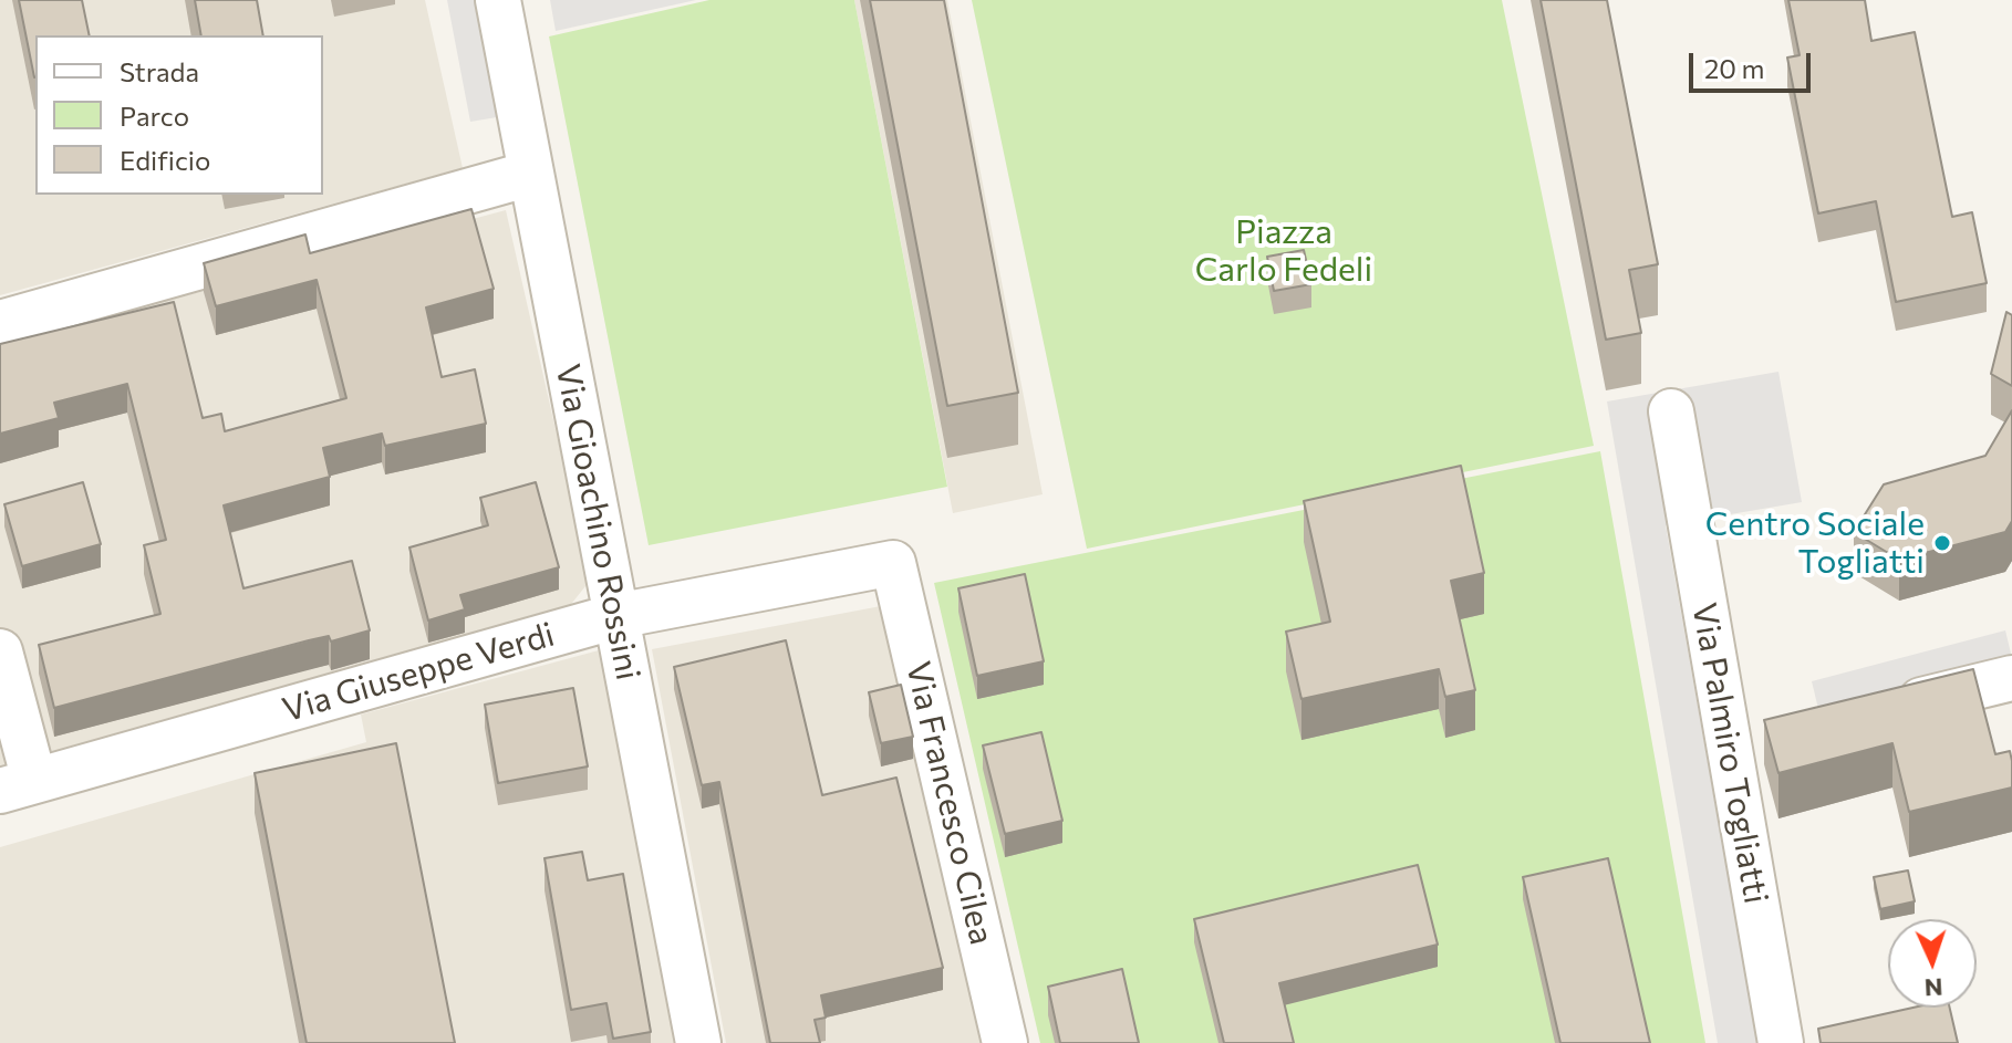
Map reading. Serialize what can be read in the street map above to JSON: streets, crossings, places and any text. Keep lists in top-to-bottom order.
{
  "streets": {
    "street": [
      "Via Gioachino Rossini",
      "Via Giuseppe Verdi",
      "Via Palmiro Togliatti",
      "Via Francesco Cilea"
    ]
  },
  "crossings": [
    ["Via Gioachino Rossini", "Via Giuseppe Verdi"],
    ["Via Giuseppe Verdi", "Via Francesco Cilea"]
  ],
  "parks": ["Piazza Carlo Fedeli"],
  "places": ["Centro Sociale Togliatti"],
  "legend": ["Strada", "Parco", "Edificio"],
  "scale_bar": "20 m",
  "north": "bottom"
}
